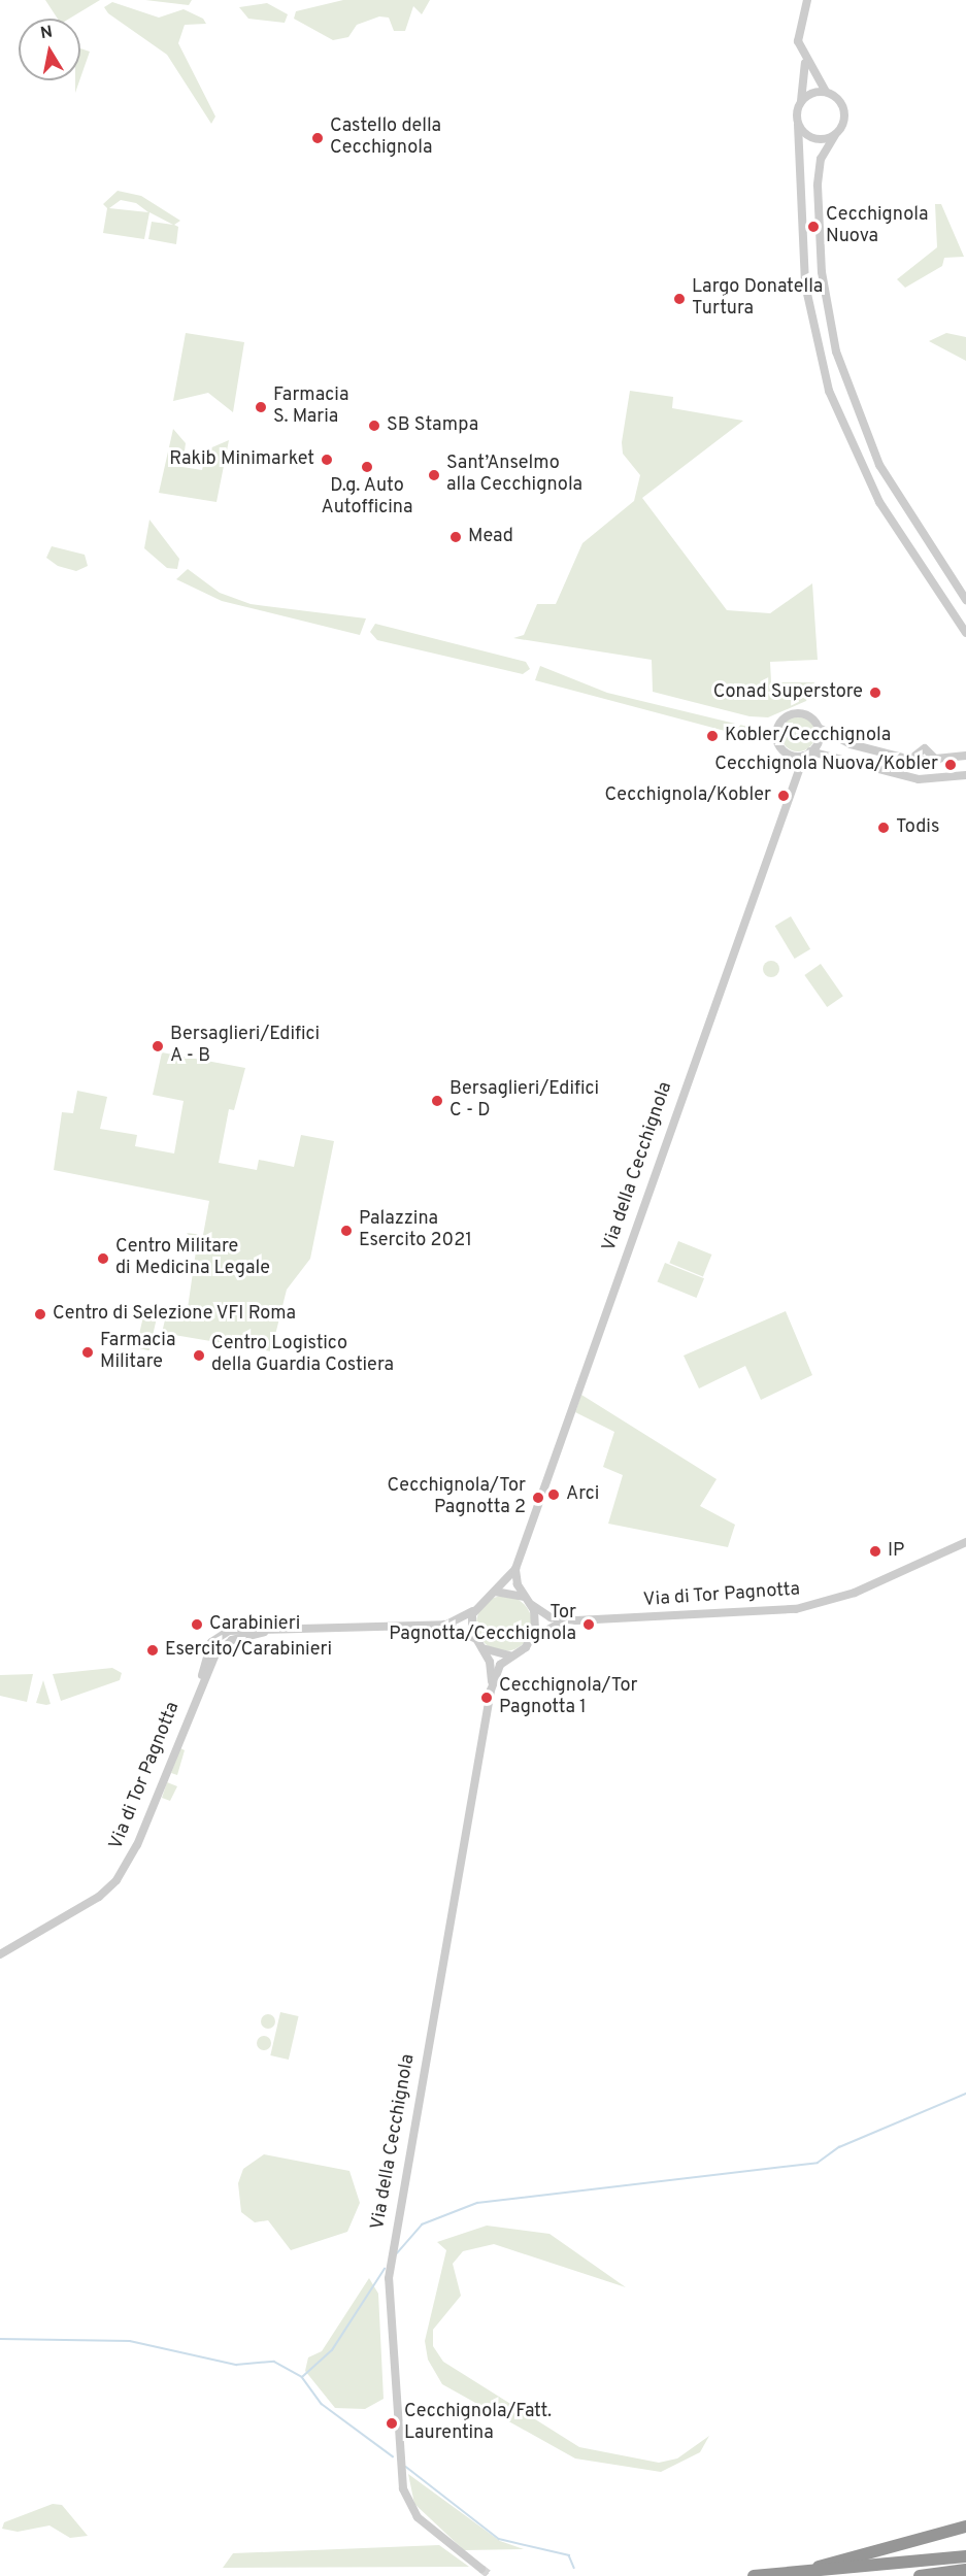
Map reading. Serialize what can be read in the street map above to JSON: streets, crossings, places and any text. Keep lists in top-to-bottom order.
{
  "streets": {
    "street": ["Via della Cecchignola", "Via di Tor Pagnotta"]
  },
  "crossings": [
    ["Via della Cecchignola", "Via di Tor Pagnotta"]
  ],
  "places": [
    "Castello della Cecchignola",
    "Cecchignola Nuova",
    "Largo Donatella Turtura",
    "Farmacia S. Maria",
    "SB Stampa",
    "Rakib Minimarket",
    "D.g. Auto Autofficina",
    "Sant’Anselmo alla Cecchignola",
    "Mead",
    "Conad Superstore",
    "Kobler/Cecchignola",
    "Cecchignola Nuova/Kobler",
    "Cecchignola/Kobler",
    "Todis",
    "Bersaglieri/Edifici A - B",
    "Bersaglieri/Edifici C - D",
    "Palazzina Esercito 2021",
    "Centro Militare di Medicina Legale",
    "Centro di Selezione VFI Roma",
    "Farmacia Militare",
    "Centro Logistico della Guardia Costiera",
    "Arci",
    "Cecchignola/Tor Pagnotta 2",
    "IP",
    "Carabinieri",
    "Tor Pagnotta/Cecchignola",
    "Esercito/Carabinieri",
    "Cecchignola/Tor Pagnotta 1",
    "Cecchignola/Fatt. Laurentina"
  ],
  "north": "top"
}
